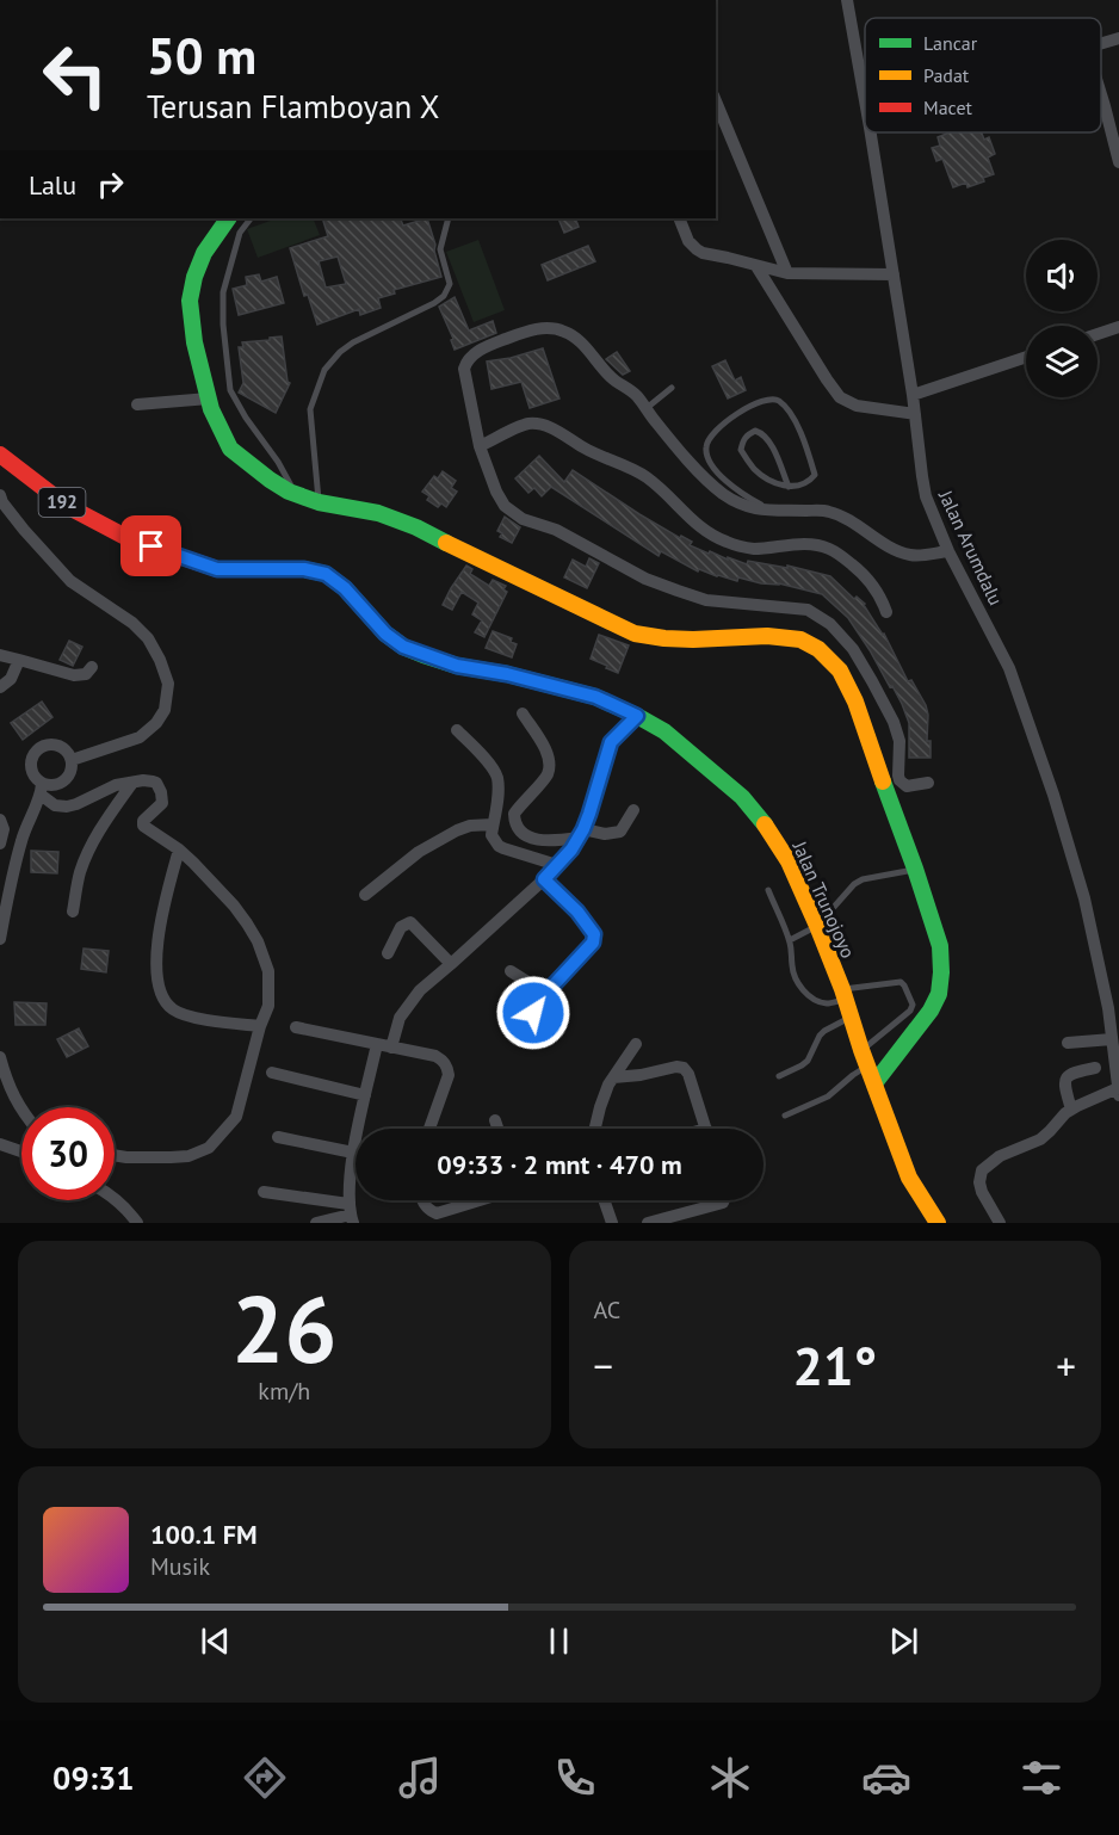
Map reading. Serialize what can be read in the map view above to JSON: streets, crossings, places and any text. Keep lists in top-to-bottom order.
{
  "streets": {
    "street": ["192", "Jalan Arumdalu", "Jalan Trunojoyo"]
  },
  "legend": ["Lancar", "Padat", "Macet"],
  "page": {
    "turn": ["50 m", "Terusan Flamboyan X"],
    "then": "Lalu",
    "limit": "30",
    "trip": "09:33 · 2 mnt · 470 m",
    "tile": [
      ["26", "km/h"],
      "AC"
    ],
    "heat": ["−", "21°", "+"],
    "song": ["100.1 FM", "Musik"],
    "tabs": "09:31"
  }
}
